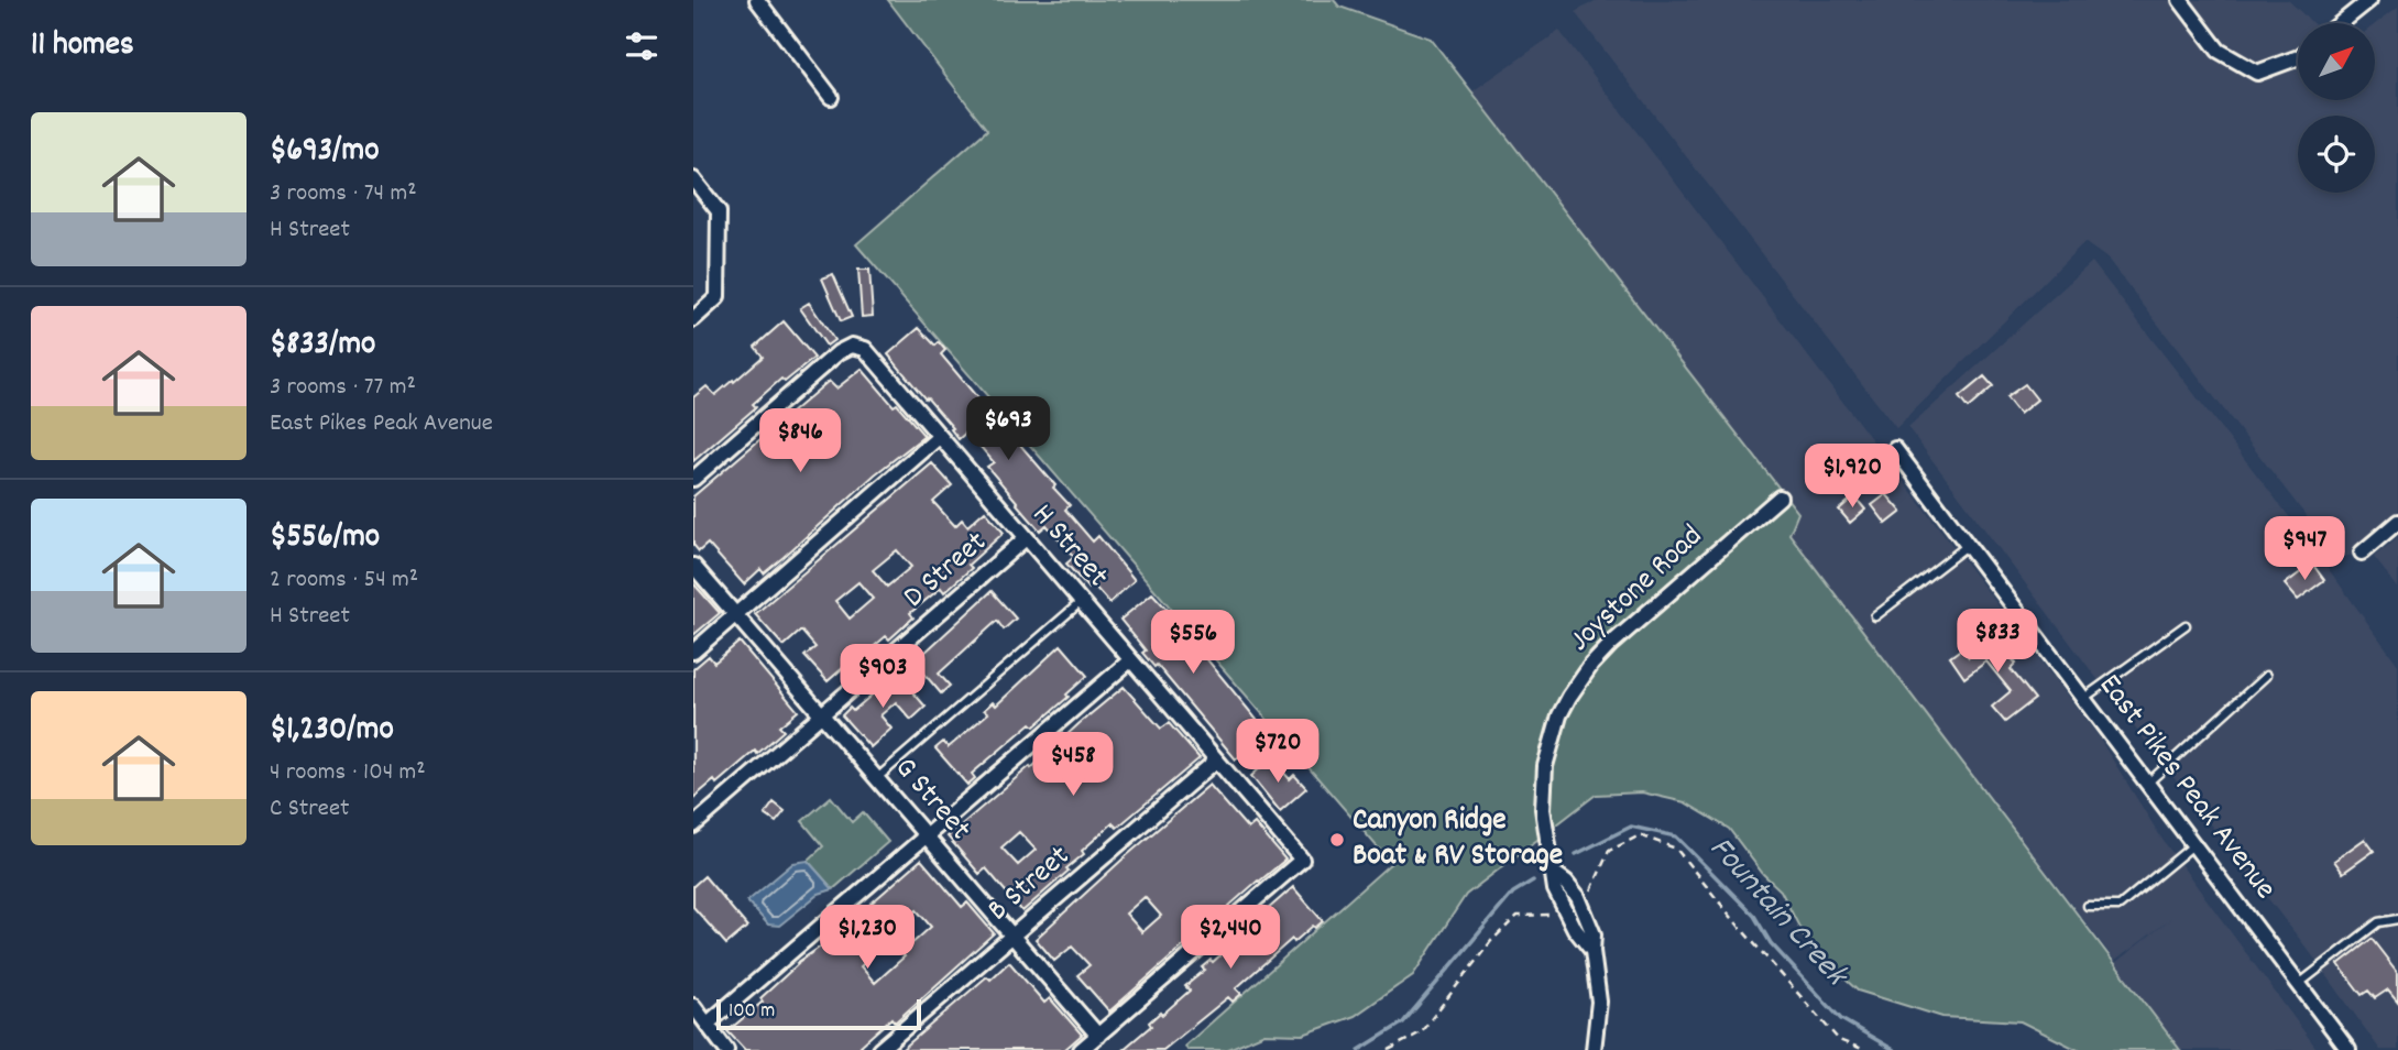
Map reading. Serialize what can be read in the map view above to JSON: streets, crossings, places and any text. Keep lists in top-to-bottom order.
{
  "streets": {
    "street": [
      "H Street",
      "D Street",
      "Joystone Road",
      "East Pikes Peak Avenue",
      "G Street",
      "B Street"
    ]
  },
  "crossings": [
    ["H Street", "D Street"],
    ["H Street", "G Street"],
    ["H Street", "B Street"],
    ["D Street", "G Street"],
    ["G Street", "B Street"]
  ],
  "water": ["Fountain Creek"],
  "places": ["Canyon Ridge Boat & RV Storage"],
  "scale_bar": "100 m",
  "north": "top right",
  "page": {
    "heading": "11 homes",
    "list": [
      {
        "name": "$693/mo",
        "note": "3 rooms · 74 m² · H Street"
      },
      {
        "name": "$833/mo",
        "note": "3 rooms · 77 m² · East Pikes Peak Avenue"
      },
      {
        "name": "$556/mo",
        "note": "2 rooms · 54 m² · H Street"
      },
      {
        "name": "$1,230/mo",
        "note": "4 rooms · 104 m² · C Street"
      }
    ],
    "price": [
      "$693",
      "$846",
      "$1,920",
      "$947",
      "$833",
      "$556",
      "$903",
      "$720",
      "$458",
      "$1,230",
      "$2,440"
    ],
    "scale": "100 m"
  }
}
